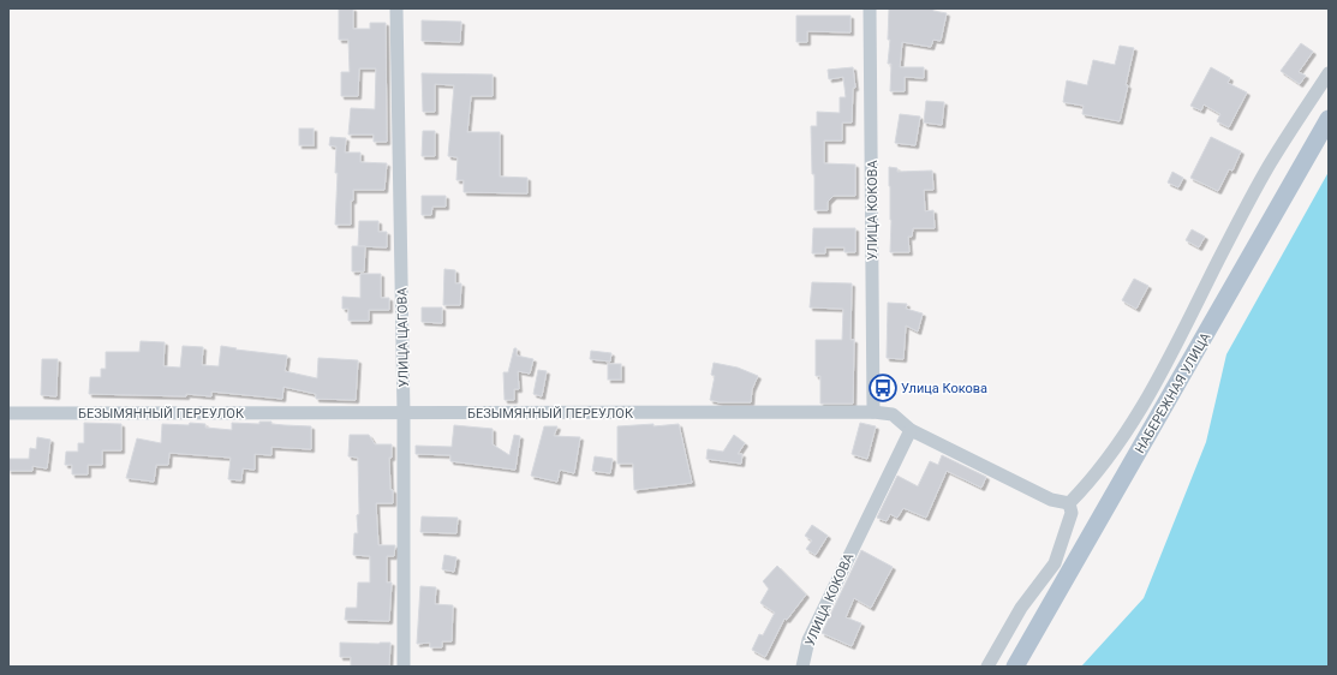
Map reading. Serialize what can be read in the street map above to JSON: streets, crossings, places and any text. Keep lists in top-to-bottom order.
{
  "streets": {
    "main road": ["НАБЕРЕЖНАЯ УЛИЦА"],
    "street": ["УЛИЦА КОКОВА", "УЛИЦА ЦАГОВА", "БЕЗЫМЯННЫЙ ПЕРЕУЛОК"]
  },
  "crossings": [
    ["УЛИЦА КОКОВА", "БЕЗЫМЯННЫЙ ПЕРЕУЛОК"],
    ["УЛИЦА ЦАГОВА", "БЕЗЫМЯННЫЙ ПЕРЕУЛОК"]
  ],
  "places": {
    "bus stop": ["Улица Кокова"]
  }
}
